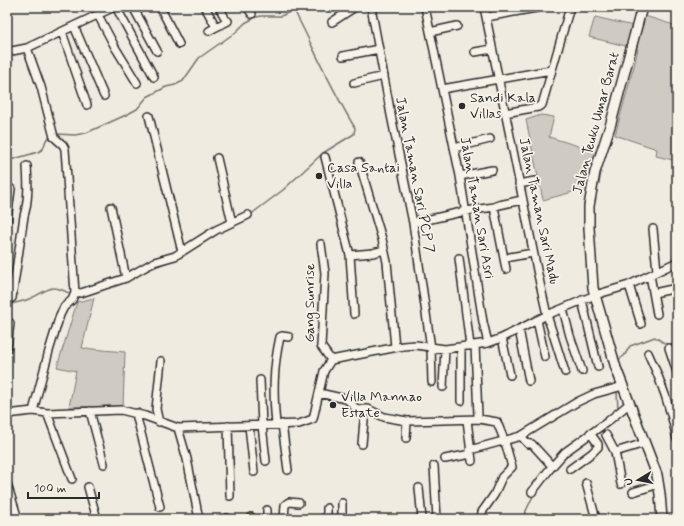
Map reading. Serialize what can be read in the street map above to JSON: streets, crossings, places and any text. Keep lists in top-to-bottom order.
{
  "streets": {
    "main road": ["Jalan Teuku Umar Barat"],
    "street": [
      "Jalan Taman Sari PCP 7",
      "Jalan Taman Sari Asri",
      "Jalan Taman Sari Madu",
      "Gang Sunrise"
    ]
  },
  "places": ["Sandi Kala Villas", "Casa Santai Villa", "Villa Mannao Estate"],
  "scale_bar": "100 m",
  "north": "left"
}
